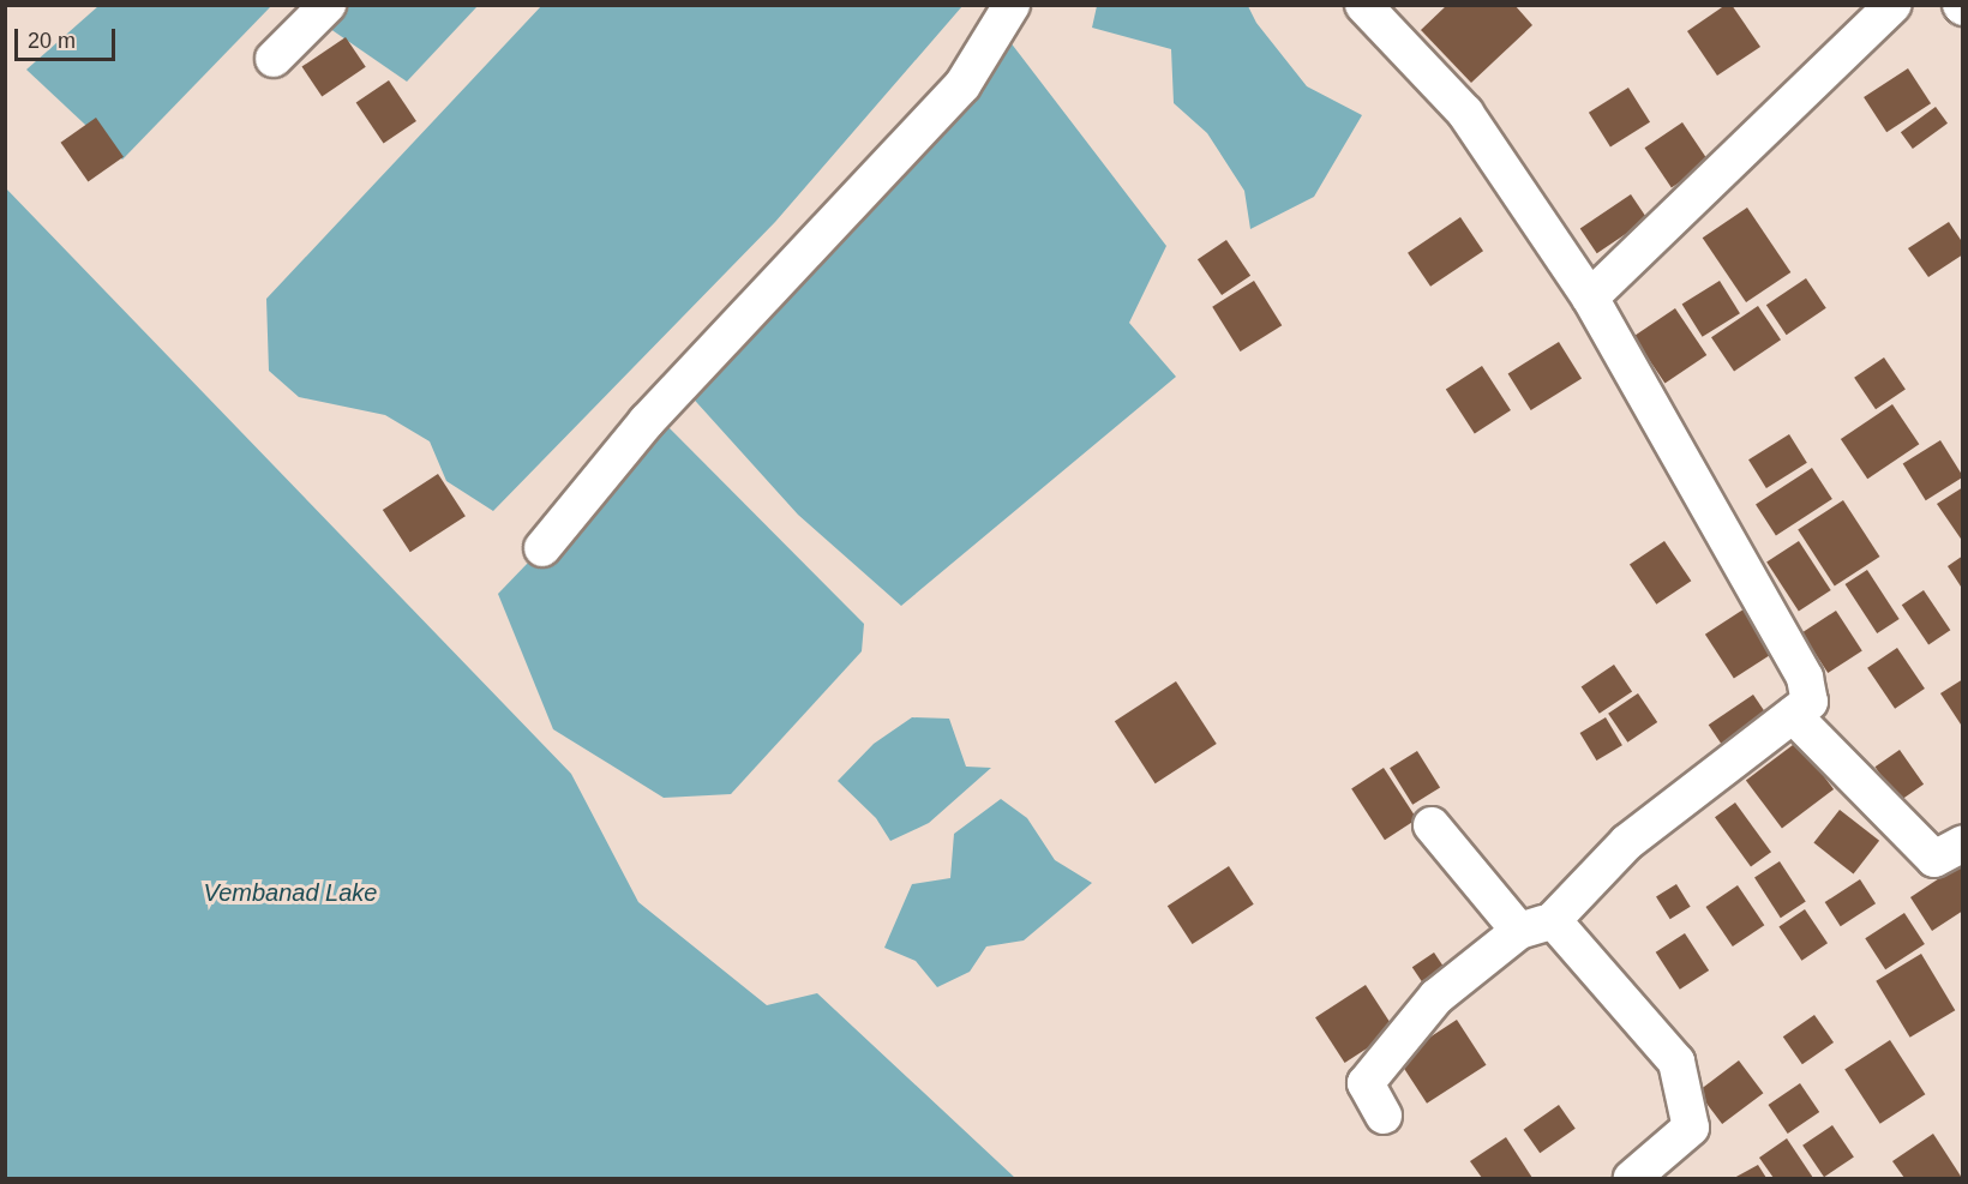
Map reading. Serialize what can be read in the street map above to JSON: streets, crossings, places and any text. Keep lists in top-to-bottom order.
{
  "water": ["Vembanad Lake"],
  "scale_bar": "20 m"
}
